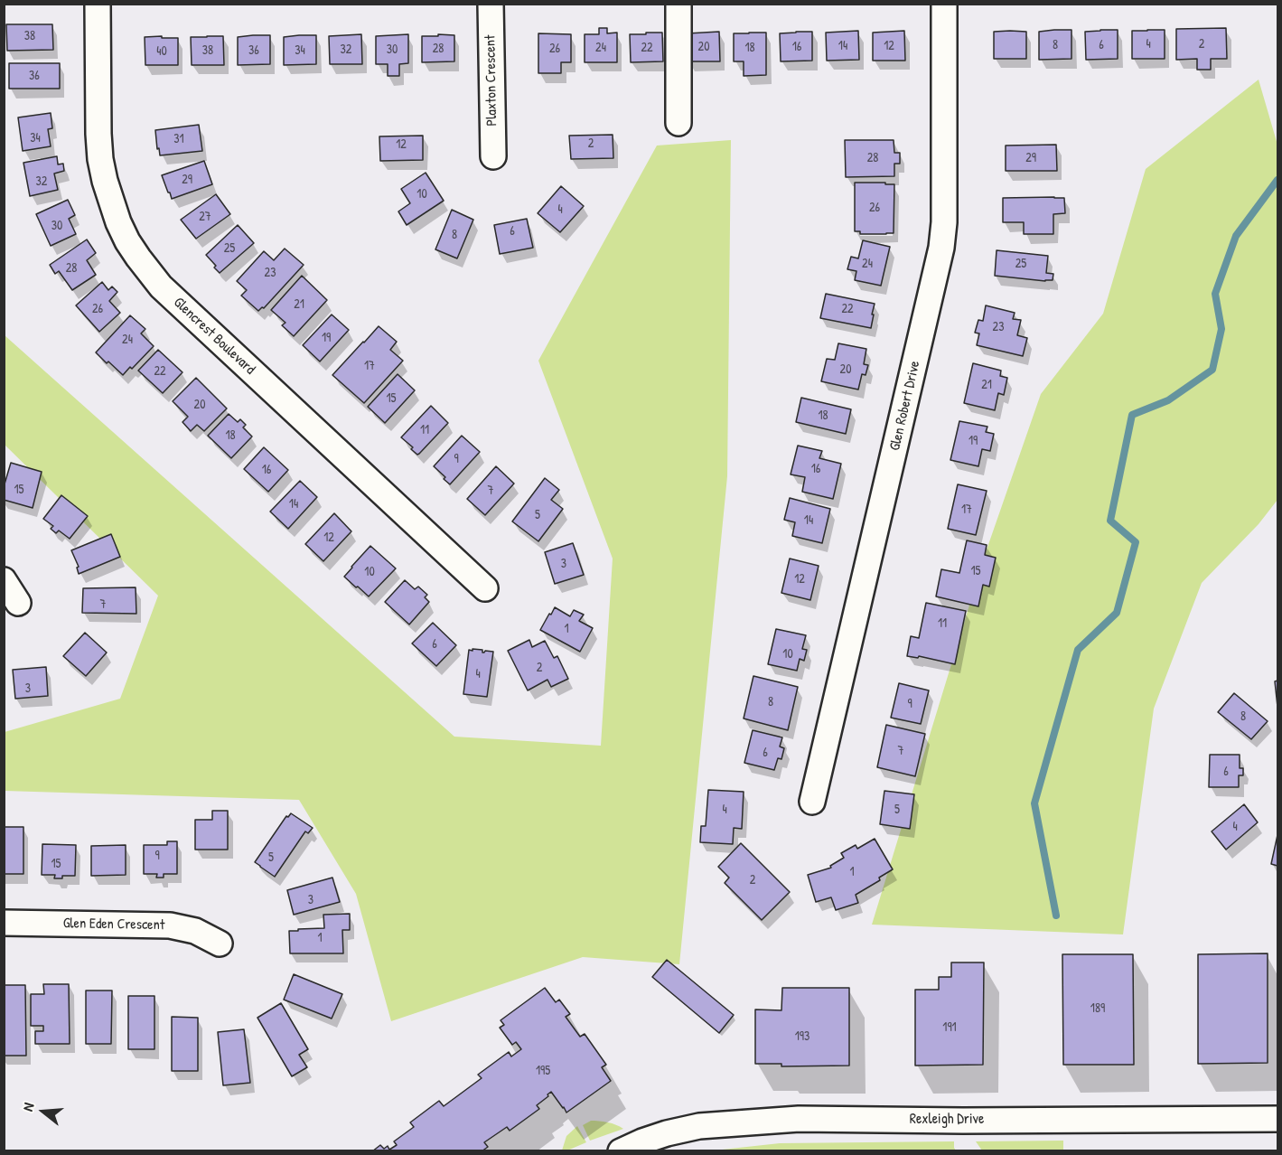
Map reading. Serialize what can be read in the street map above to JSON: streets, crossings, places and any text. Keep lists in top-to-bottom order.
{
  "streets": {
    "street": [
      "Plaxton Crescent",
      "Glencrest Boulevard",
      "Glen Robert Drive",
      "Glen Eden Crescent",
      "Rexleigh Drive"
    ]
  },
  "house_numbers": [
    "38",
    "4",
    "2",
    "8",
    "6",
    "14",
    "12",
    "20",
    "16",
    "24",
    "22",
    "18",
    "28",
    "26",
    "32",
    "30",
    "38",
    "36",
    "34",
    "40",
    "36",
    "34",
    "31",
    "2",
    "12",
    "28",
    "29",
    "29",
    "32",
    "10",
    "26",
    "4",
    "27",
    "30",
    "6",
    "8",
    "25",
    "24",
    "25",
    "28",
    "23",
    "21",
    "26",
    "22",
    "23",
    "19",
    "24",
    "17",
    "20",
    "22",
    "21",
    "15",
    "20",
    "18",
    "11",
    "18",
    "19",
    "9",
    "16",
    "16",
    "15",
    "7",
    "14",
    "17",
    "5",
    "14",
    "12",
    "3",
    "15",
    "10",
    "12",
    "7",
    "11",
    "1",
    "6",
    "10",
    "2",
    "4",
    "3",
    "8",
    "9",
    "8",
    "7",
    "6",
    "6",
    "4",
    "5",
    "4",
    "9",
    "5",
    "15",
    "1",
    "2",
    "3",
    "1",
    "189",
    "191",
    "193",
    "195"
  ],
  "north": "left"
}
